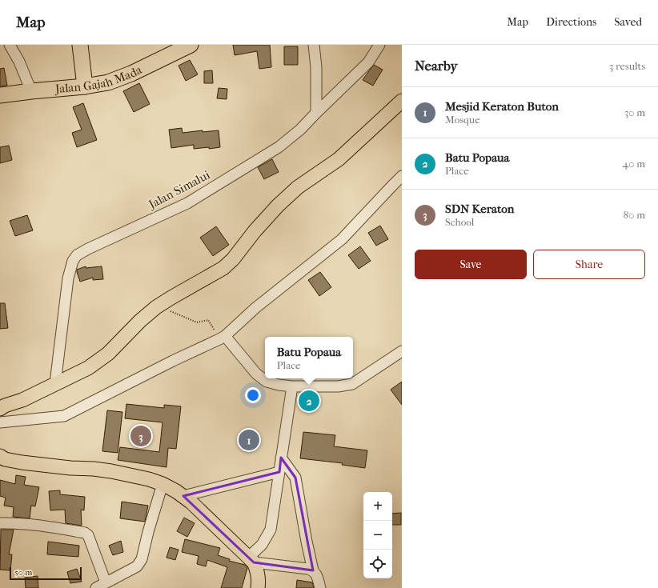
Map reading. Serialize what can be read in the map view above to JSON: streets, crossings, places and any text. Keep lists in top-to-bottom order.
{
  "streets": {
    "highway": ["Jalan Gajah Mada"],
    "street": ["Jalan Simalui"]
  },
  "scale_bar": "50 m",
  "page": {
    "header": "Map",
    "nav": ["Map", "Directions", "Saved"],
    "heading": ["Nearby", "3 results"],
    "list": [
      {
        "mark": "1",
        "name": "Mesjid Keraton Buton",
        "note": "Mosque",
        "value": "30 m"
      },
      {
        "mark": "2",
        "name": "Batu Popaua",
        "note": "Place",
        "value": "40 m"
      },
      {
        "mark": "3",
        "name": "SDN Keraton",
        "note": "School",
        "value": "80 m"
      }
    ],
    "buttons": ["Save", "Share"],
    "popup": ["Batu Popaua", "Place"],
    "pins": ["2", "3", "1"],
    "map_buttons": ["+", "−"],
    "scale": "50 m"
  }
}
